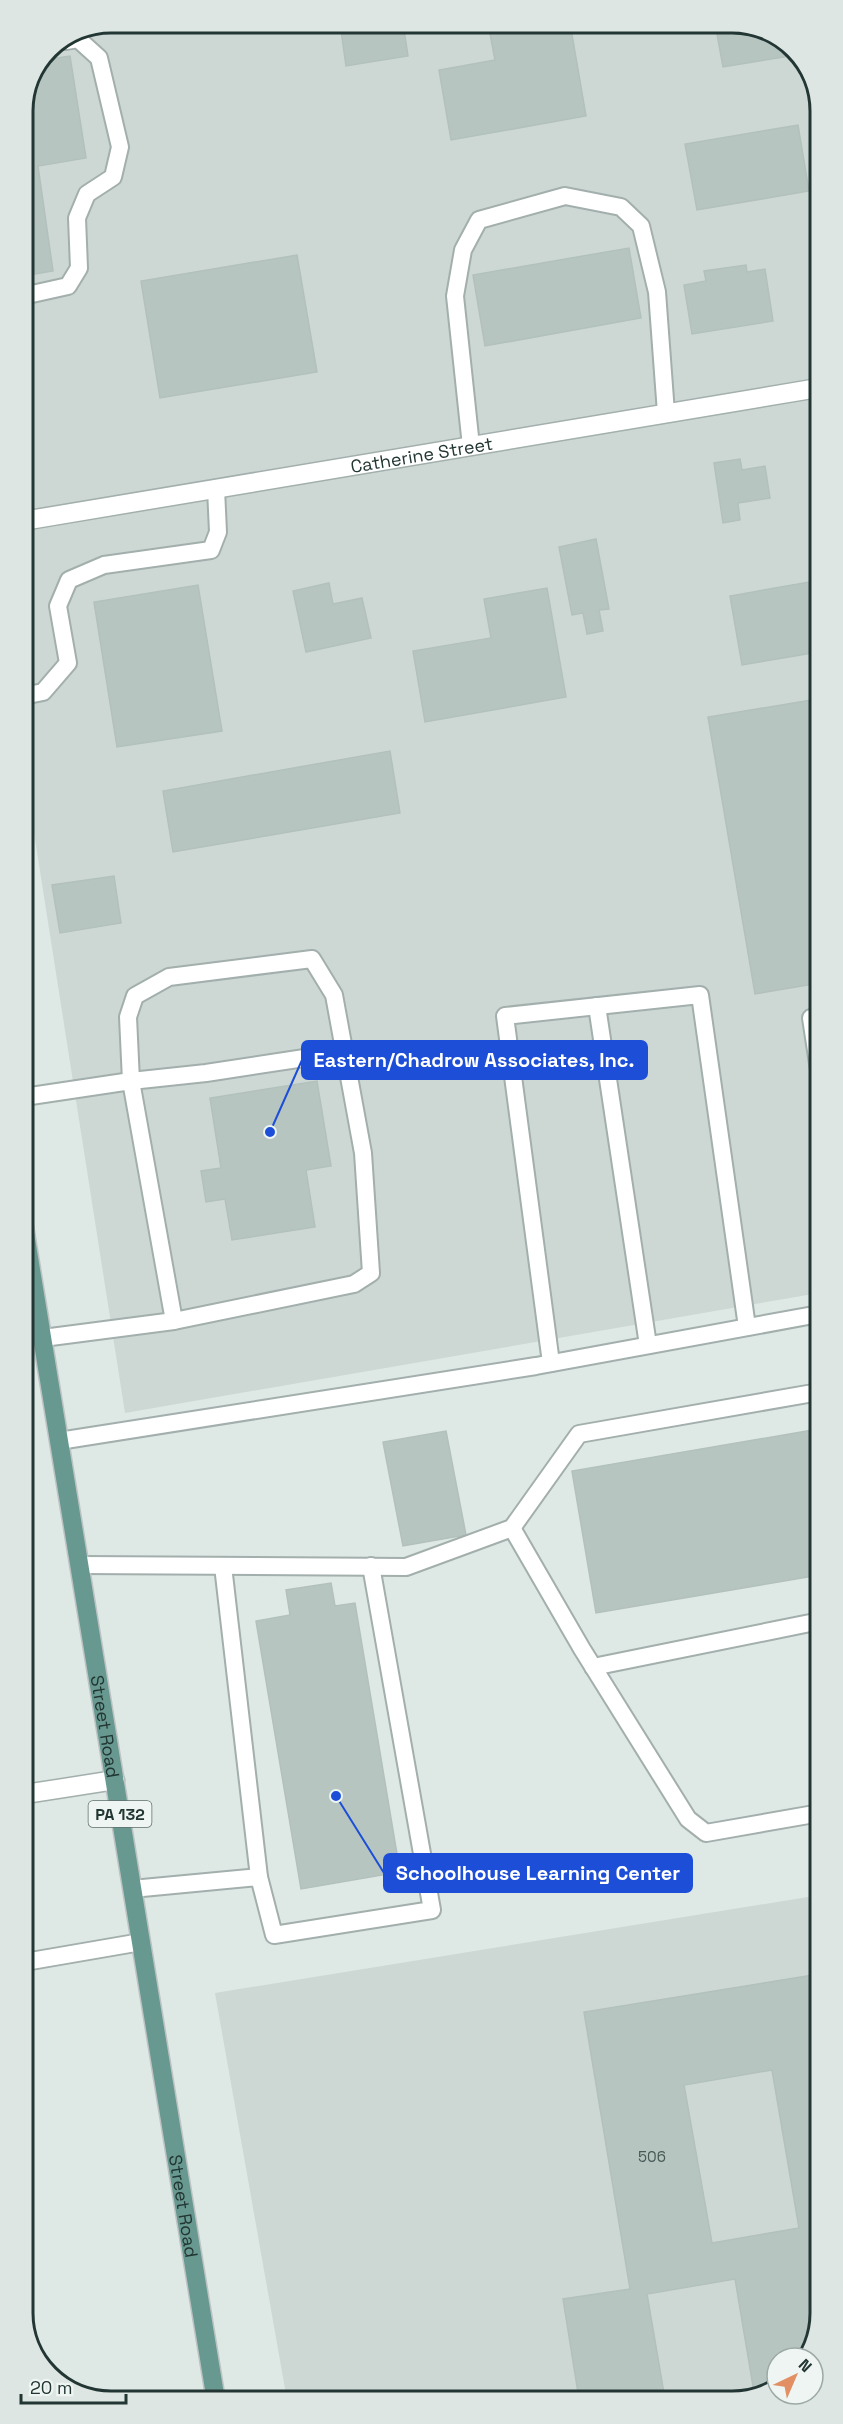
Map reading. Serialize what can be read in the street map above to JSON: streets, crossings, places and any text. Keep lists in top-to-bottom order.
{
  "streets": {
    "main road": ["Street Road", "PA 132"],
    "street": ["Catherine Street"]
  },
  "places": ["Eastern/Chadrow Associates, Inc.", "Schoolhouse Learning Center"],
  "house_numbers": ["506"],
  "scale_bar": "20 m",
  "north": "top right"
}
